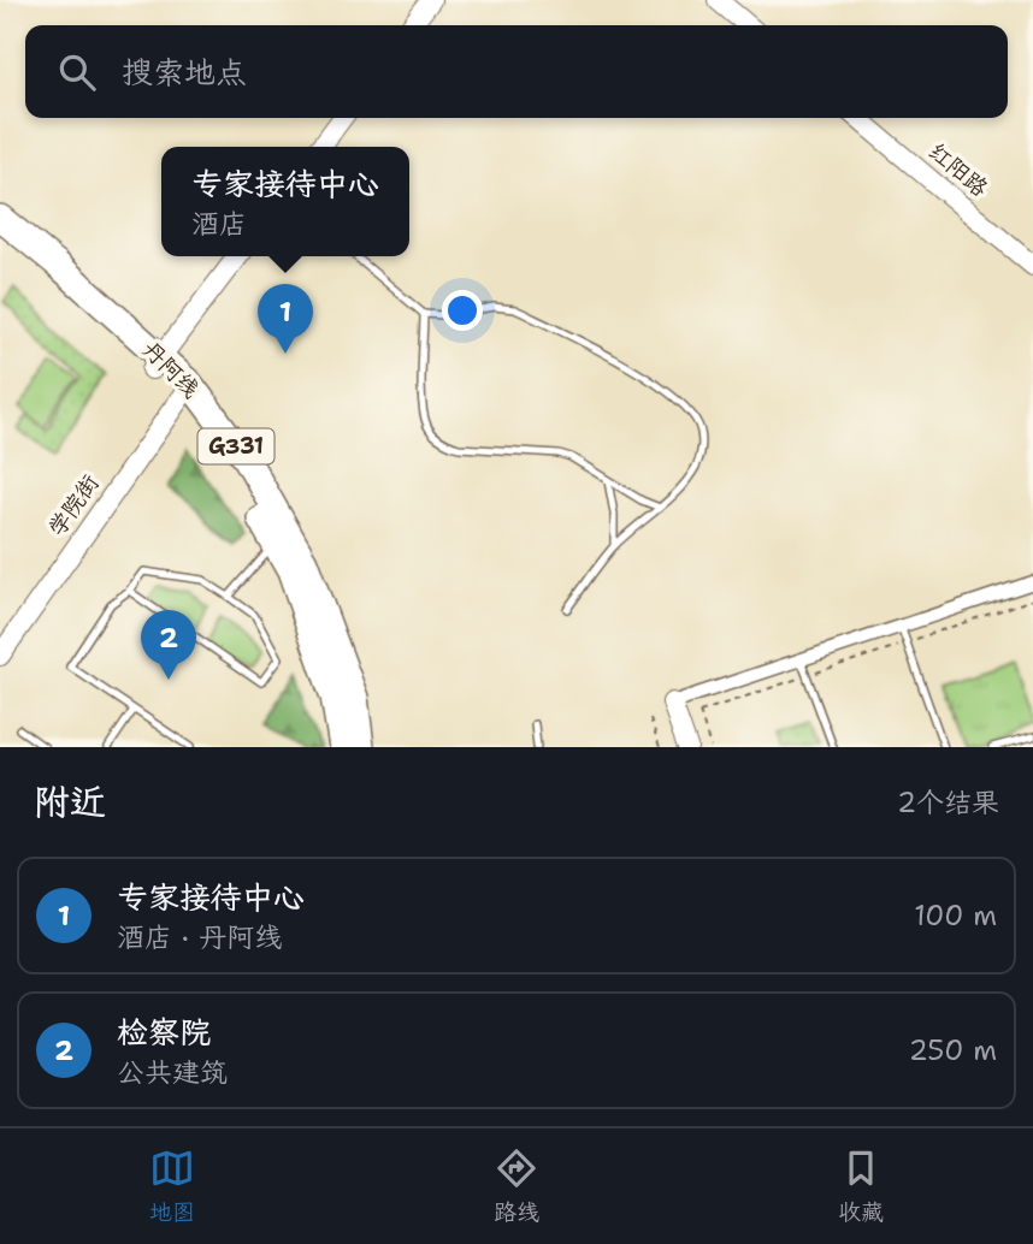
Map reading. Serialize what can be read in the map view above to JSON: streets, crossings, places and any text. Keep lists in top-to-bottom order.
{
  "streets": {
    "highway": ["丹阿线", "G331"],
    "street": ["红阳路", "学院街"]
  },
  "crossings": [
    ["丹阿线", "学院街"]
  ],
  "page": {
    "search": "搜索地点",
    "popup": ["专家接待中心", "酒店"],
    "pins": ["1", "2"],
    "heading": ["附近", "2个结果"],
    "list": [
      {
        "mark": "1",
        "name": "专家接待中心",
        "note": "酒店 · 丹阿线",
        "value": "100 m"
      },
      {
        "mark": "2",
        "name": "检察院",
        "note": "公共建筑",
        "value": "250 m"
      }
    ],
    "nav": ["地图", "路线", "收藏"]
  }
}
